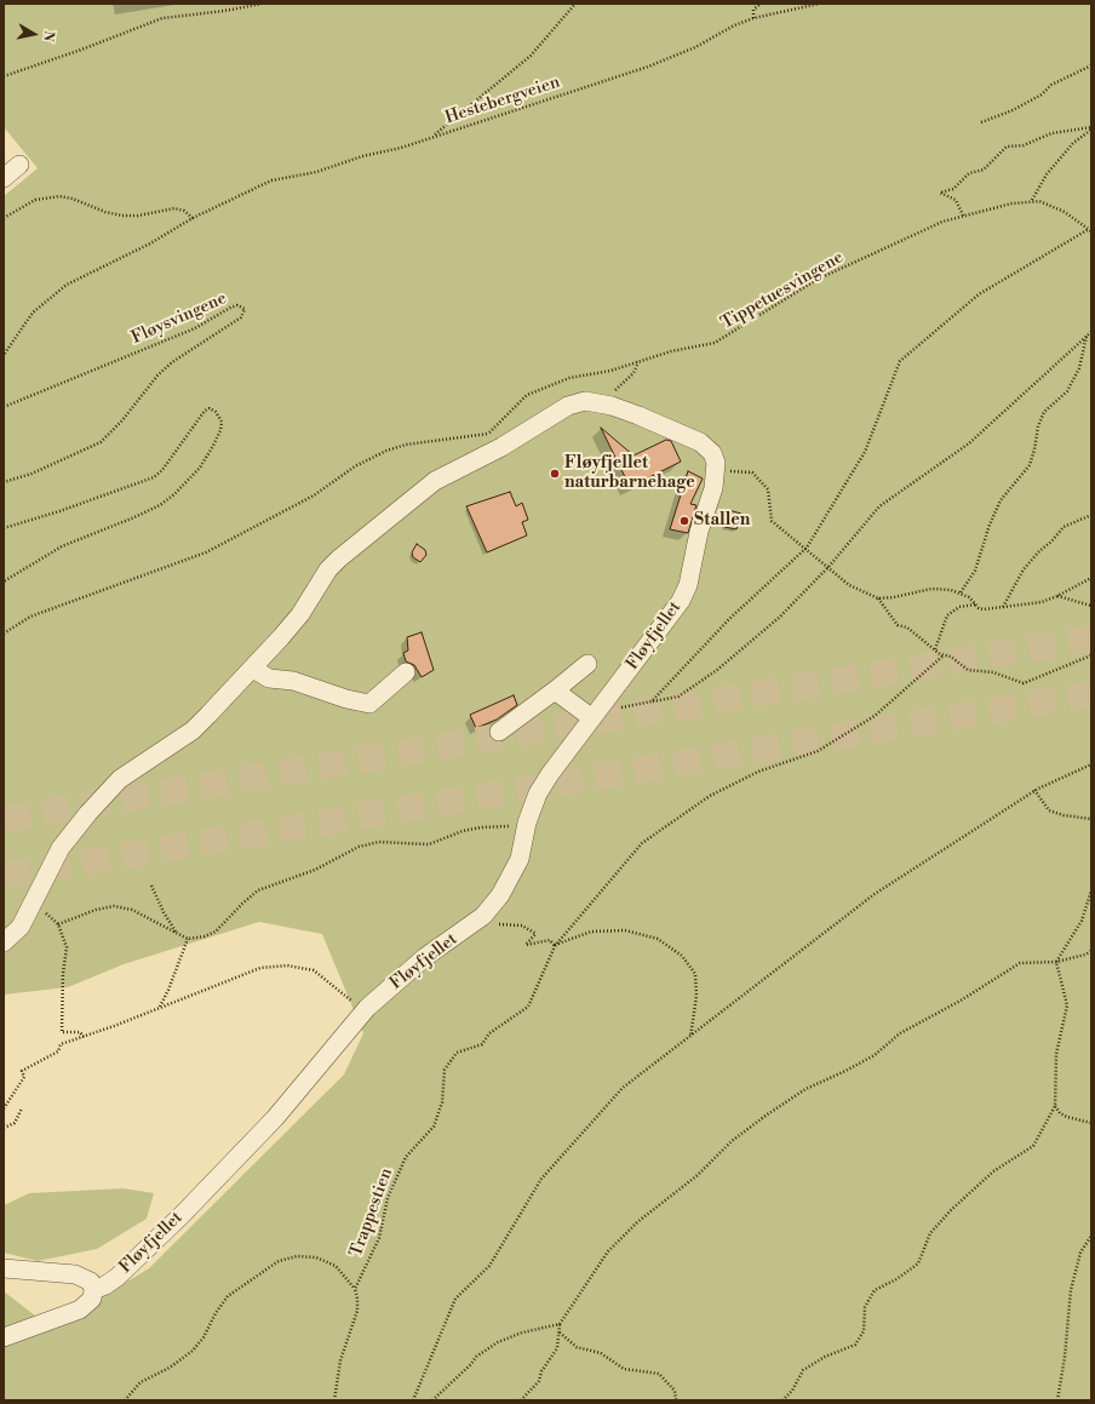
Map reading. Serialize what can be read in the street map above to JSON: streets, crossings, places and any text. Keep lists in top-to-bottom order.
{
  "streets": {
    "lane": ["Fløyfjellet"],
    "path": [
      "Hestebergveien",
      "Tippetuesvingene",
      "Fløysvingene",
      "Trappestien"
    ]
  },
  "places": ["Fløyfjellet naturbarnehage", "Stallen"],
  "north": "right"
}
